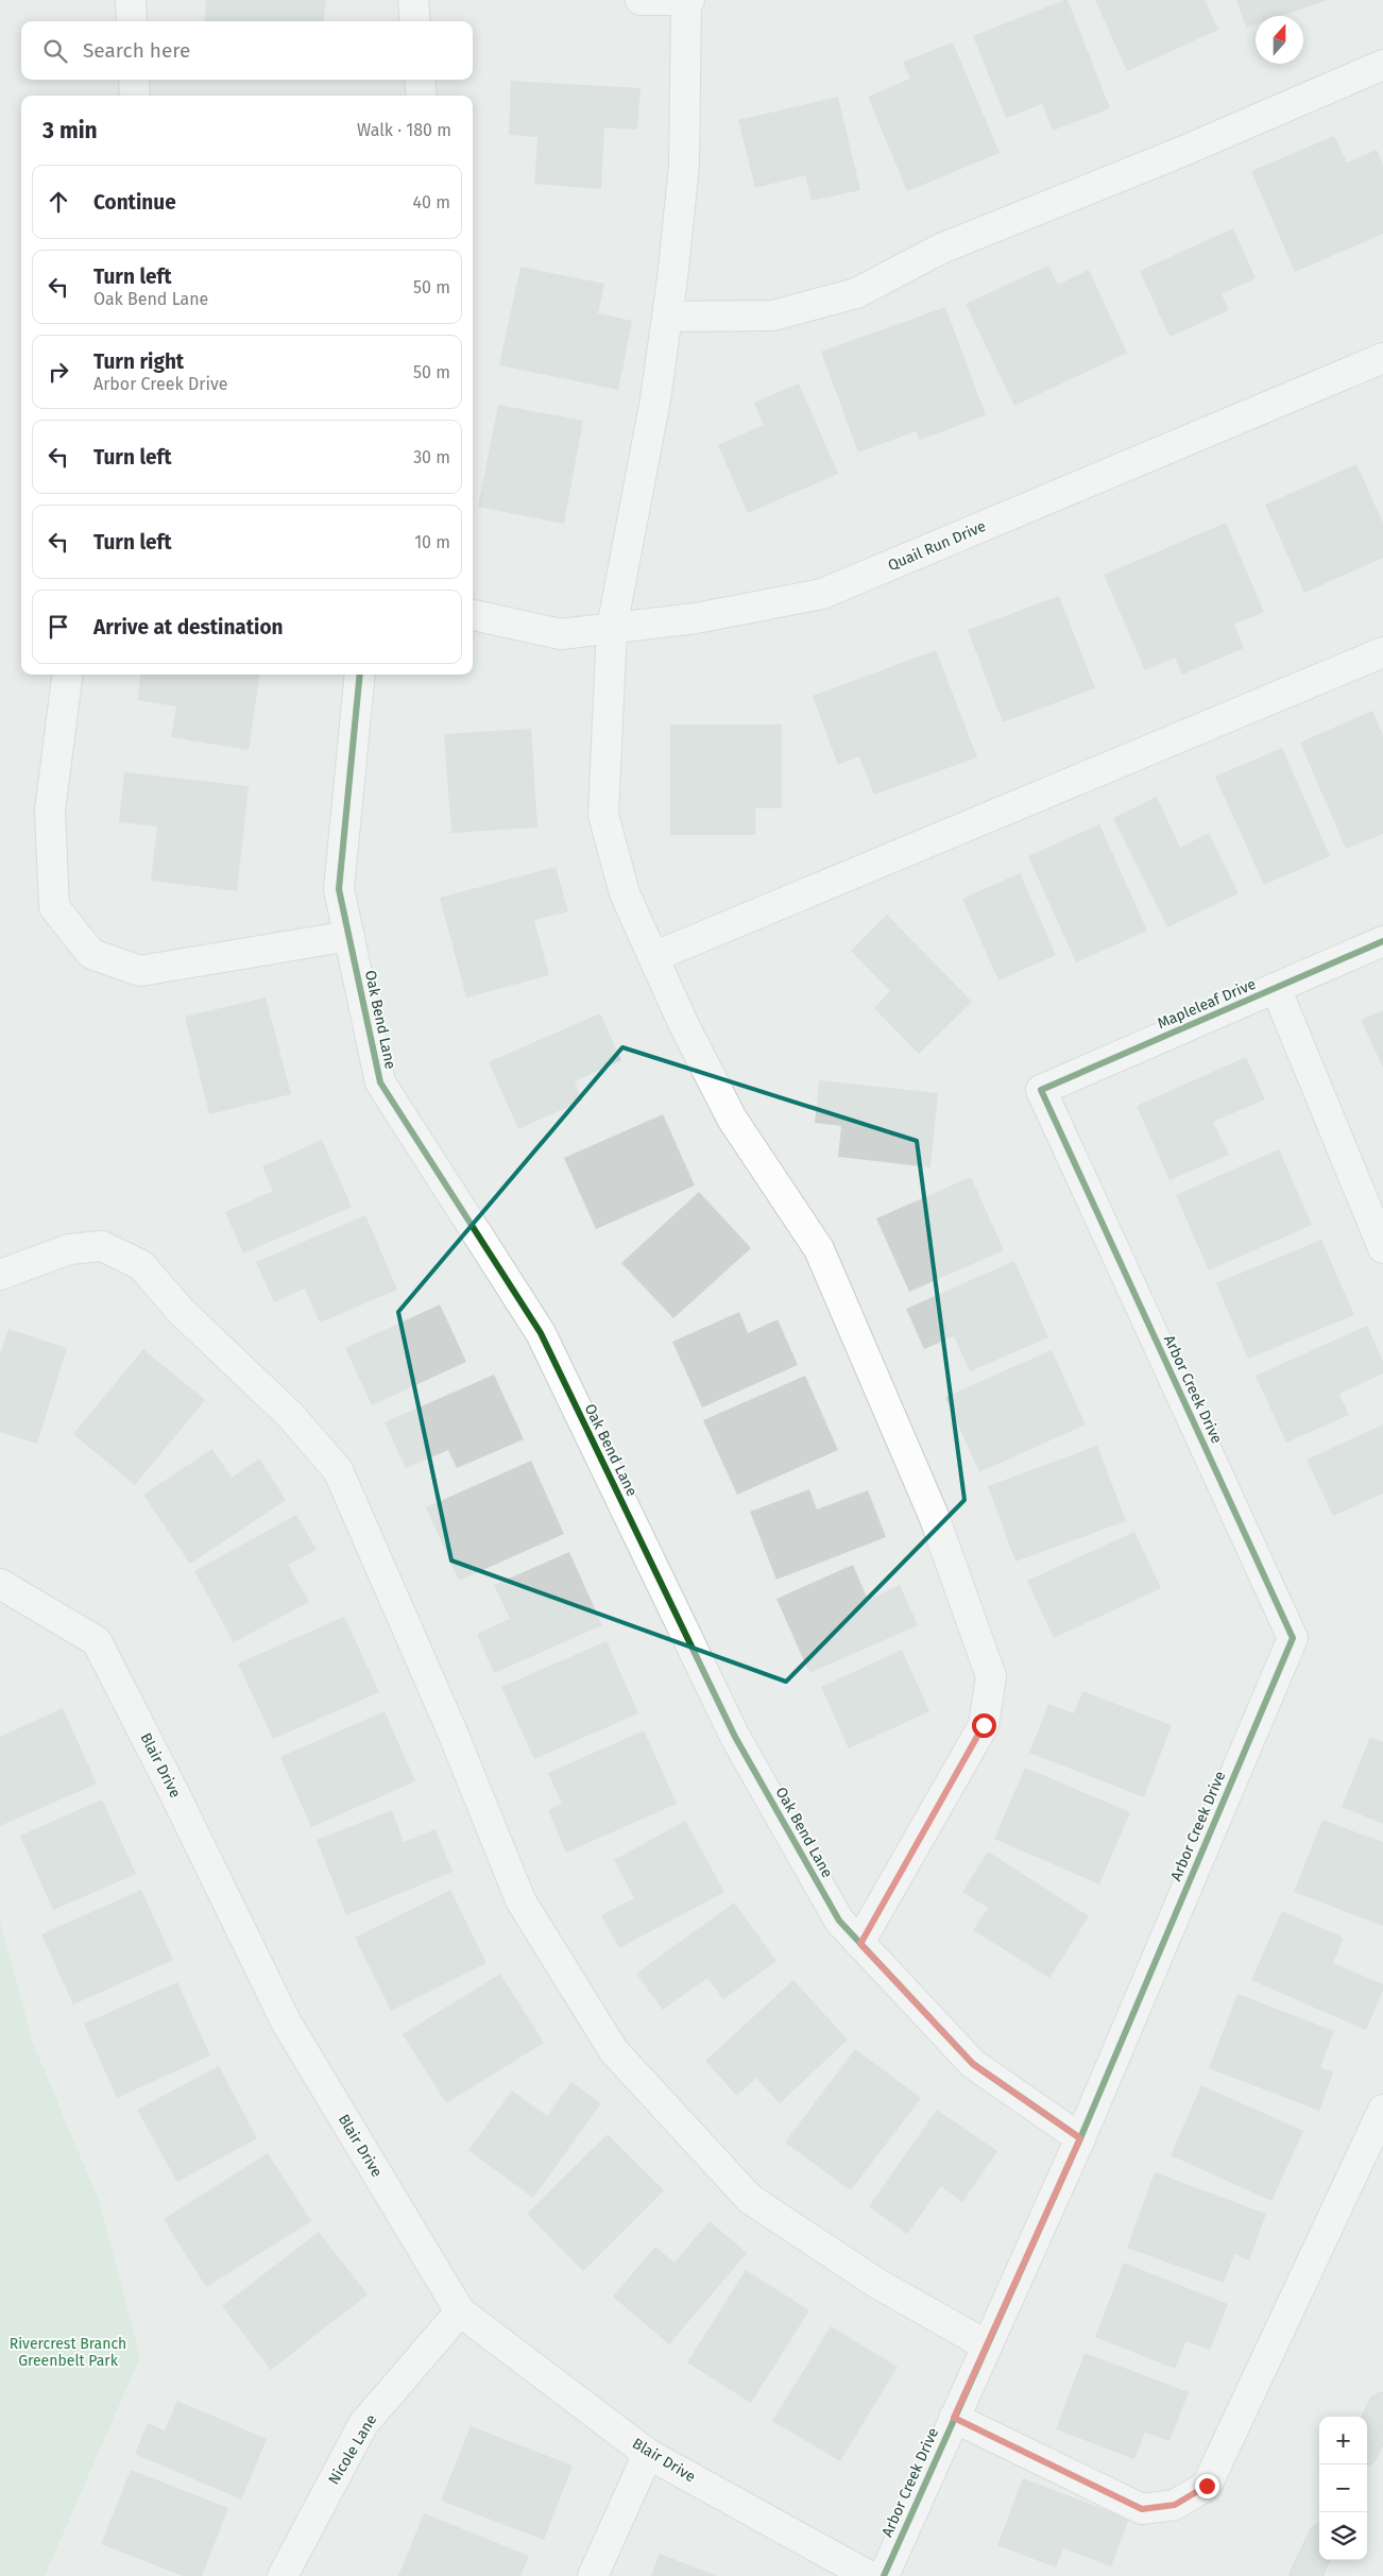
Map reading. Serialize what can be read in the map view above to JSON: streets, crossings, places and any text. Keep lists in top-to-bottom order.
{
  "streets": {
    "street": [
      "Quail Run Drive",
      "Mapleleaf Drive",
      "Oak Bend Lane",
      "Arbor Creek Drive",
      "Blair Drive",
      "Nicole Lane"
    ]
  },
  "crossings": [
    ["Mapleleaf Drive", "Arbor Creek Drive"],
    ["Oak Bend Lane", "Arbor Creek Drive"],
    ["Blair Drive", "Nicole Lane"]
  ],
  "parks": ["Rivercrest Branch Greenbelt Park"],
  "north": "top",
  "page": {
    "search": "Search here",
    "heading": ["3 min", "Walk · 180 m"],
    "list": [
      ["Continue", "40 m"],
      ["Turn left", "Oak Bend Lane", "50 m"],
      ["Turn right", "Arbor Creek Drive", "50 m"],
      ["Turn left", "30 m"],
      ["Turn left", "10 m"],
      "Arrive at destination"
    ],
    "map_buttons": ["+", "−"]
  }
}
